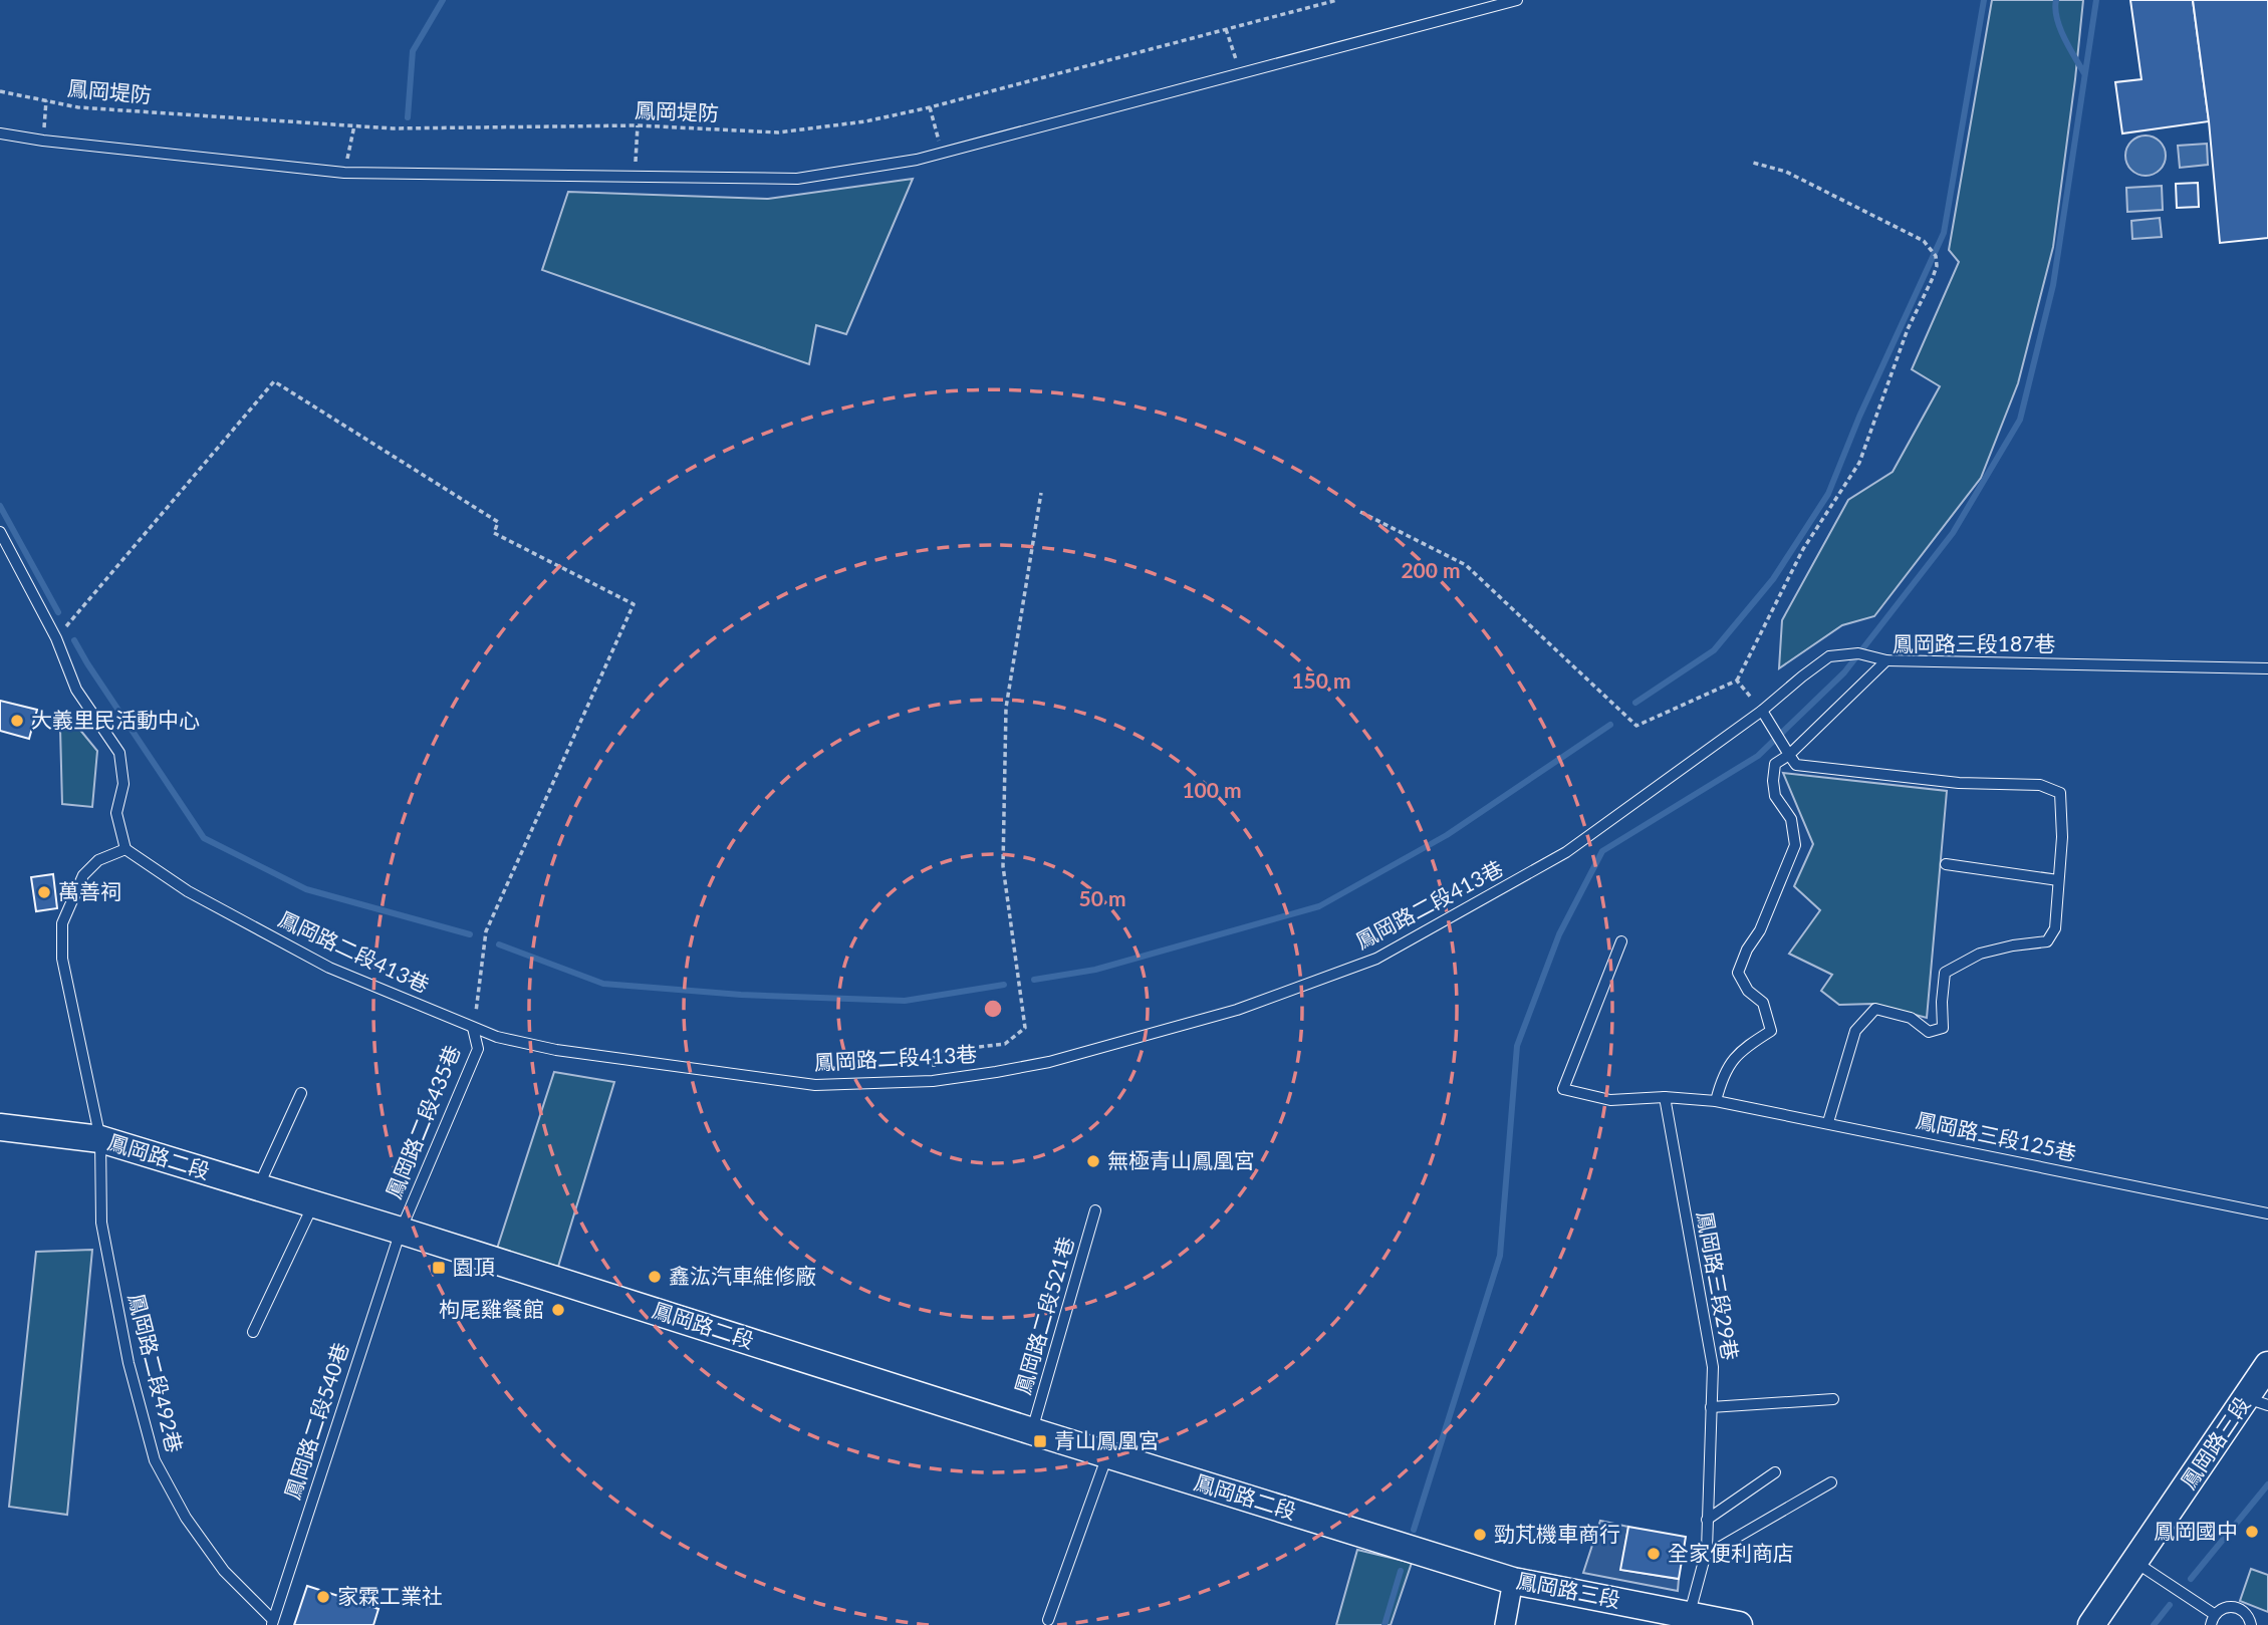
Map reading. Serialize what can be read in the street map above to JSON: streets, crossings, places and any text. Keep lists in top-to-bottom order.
{
  "streets": {
    "street": ["鳳岡路二段", "鳳岡路三段"],
    "lane": [
      "鳳岡路三段187巷",
      "鳳岡路二段413巷",
      "鳳岡路二段435巷",
      "鳳岡路三段125巷",
      "鳳岡路三段29巷",
      "鳳岡路二段521巷",
      "鳳岡路二段492巷",
      "鳳岡路二段540巷"
    ],
    "path": ["鳳岡堤防"]
  },
  "crossings": [
    ["鳳岡路三段187巷", "鳳岡路二段413巷"],
    ["鳳岡路三段187巷", "鳳岡路三段125巷"],
    ["鳳岡路二段413巷", "鳳岡路二段435巷"],
    ["鳳岡路二段435巷", "鳳岡路二段"],
    ["鳳岡路二段435巷", "鳳岡路二段540巷"],
    ["鳳岡路二段", "鳳岡路二段521巷"],
    ["鳳岡路二段", "鳳岡路二段492巷"],
    ["鳳岡路二段", "鳳岡路二段540巷"],
    ["鳳岡路二段", "鳳岡路三段"],
    ["鳳岡路三段29巷", "鳳岡路三段"],
    ["鳳岡路二段492巷", "鳳岡路二段540巷"]
  ],
  "places": {
    "other": [
      "大義里民活動中心",
      "萬善祠",
      "無極青山鳳凰宮",
      "鑫汯汽車維修廠",
      "枸尾雞餐館",
      "鳳岡國中",
      "勁芃機車商行",
      "全家便利商店",
      "家霖工業社"
    ],
    "transit": ["園頂", "青山鳳凰宮"]
  },
  "rings": [
    "200 m",
    "150 m",
    "100 m",
    "50 m"
  ]
}
